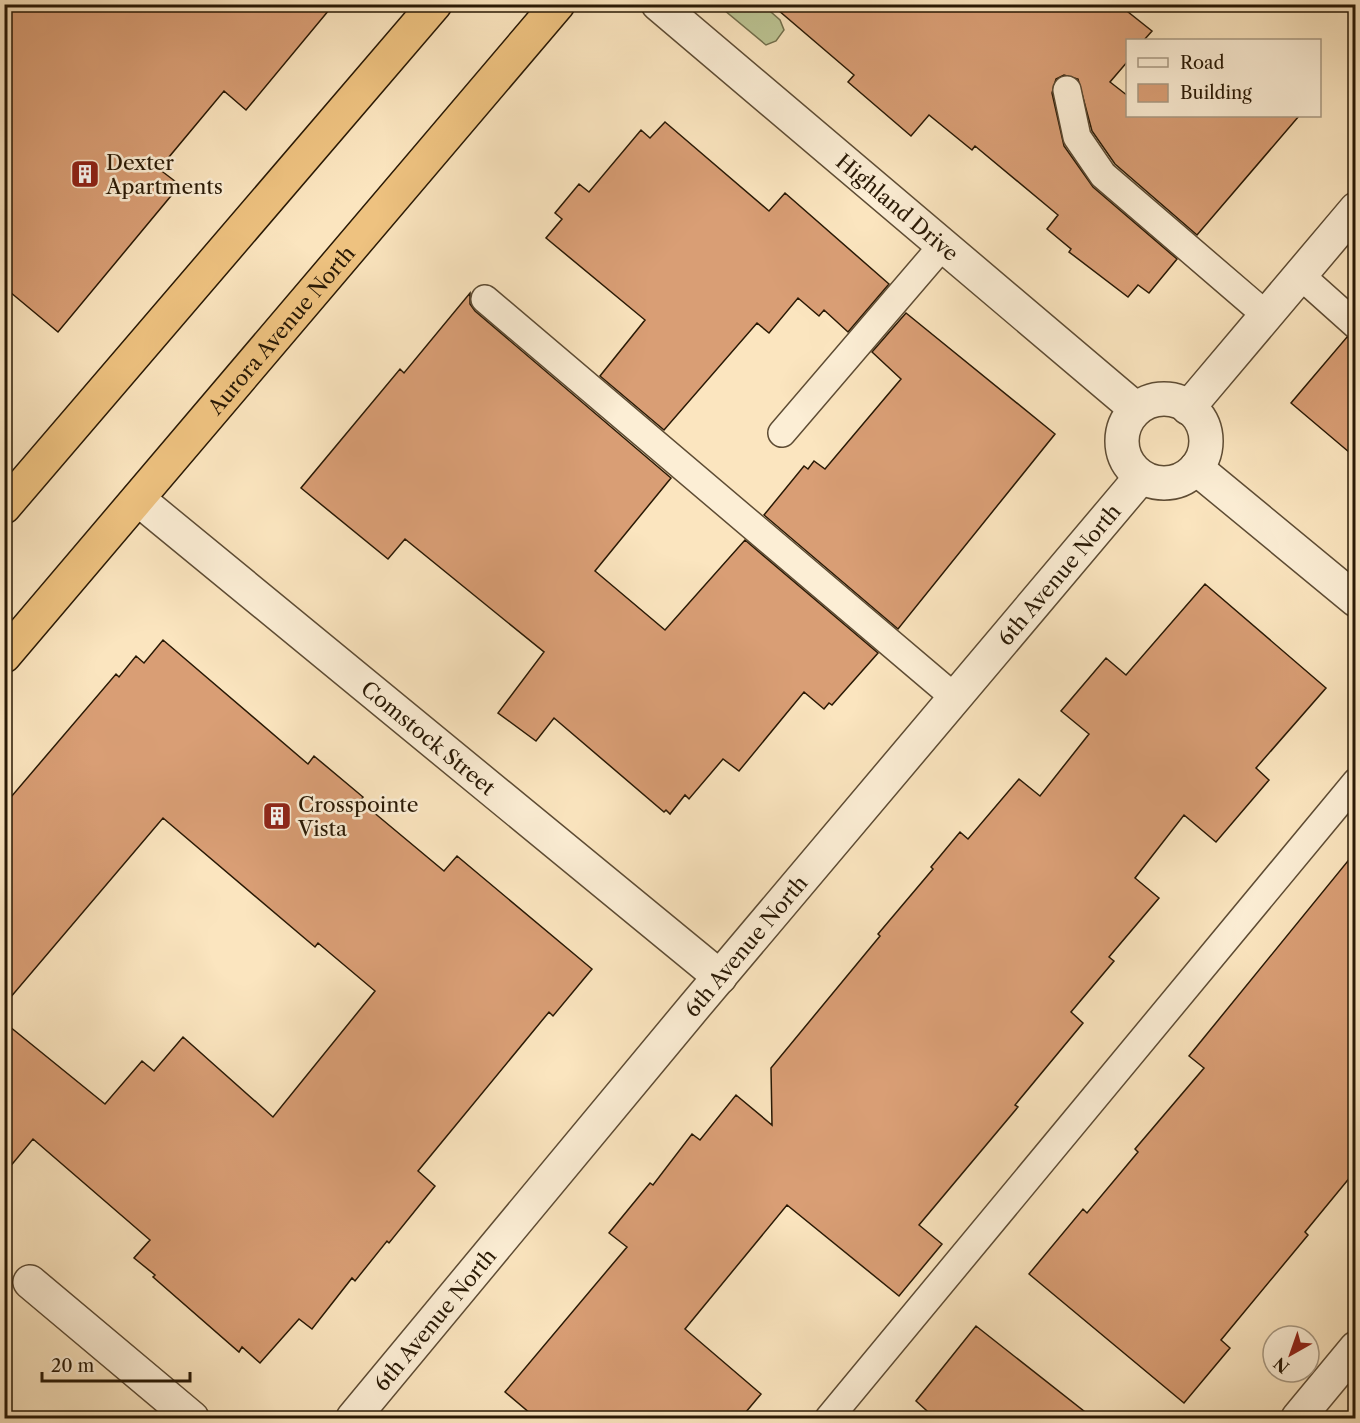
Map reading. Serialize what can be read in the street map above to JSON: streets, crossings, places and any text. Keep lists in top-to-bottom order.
{
  "streets": {
    "highway": ["Aurora Avenue North"],
    "street": ["Highland Drive", "6th Avenue North", "Comstock Street"]
  },
  "crossings": [
    ["Highland Drive", "6th Avenue North"],
    ["Aurora Avenue North", "Comstock Street"],
    ["6th Avenue North", "Comstock Street"]
  ],
  "places": {
    "building": ["Dexter Apartments", "Crosspointe Vista"]
  },
  "legend": ["Road", "Building"],
  "scale_bar": "20 m",
  "north": "bottom left"
}
